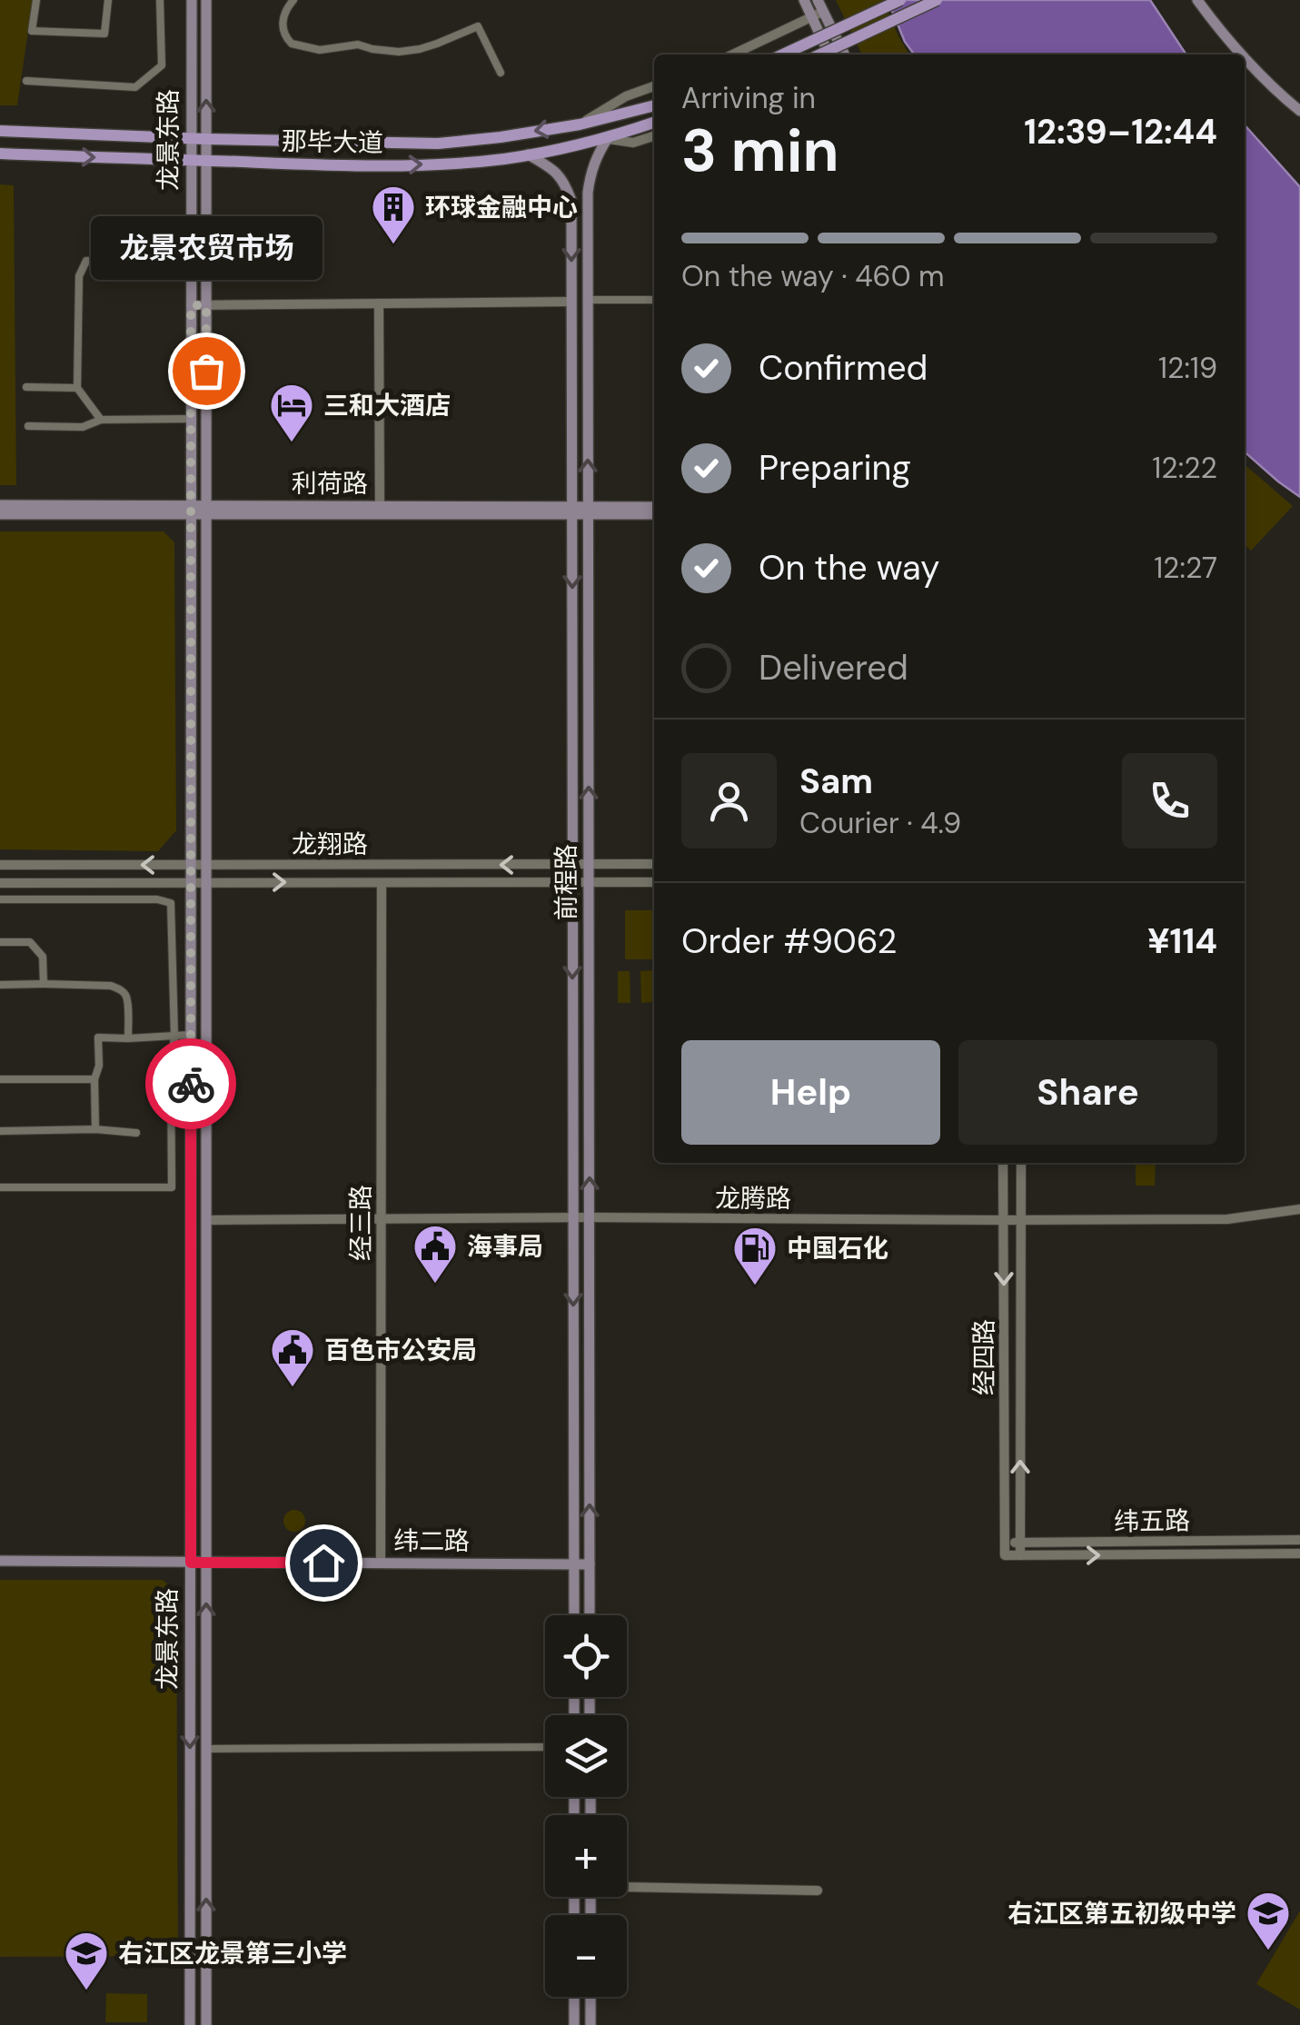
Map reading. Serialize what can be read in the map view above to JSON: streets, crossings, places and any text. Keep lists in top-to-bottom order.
{
  "streets": {
    "main road": [
      "龙景东路",
      "那毕大道",
      "利荷路",
      "前程路",
      "纬二路"
    ],
    "street": [
      "龙翔路",
      "龙腾路",
      "经三路",
      "经四路",
      "纬五路"
    ]
  },
  "crossings": [
    ["龙景东路", "那毕大道"],
    ["龙景东路", "利荷路"],
    ["龙景东路", "龙翔路"],
    ["龙景东路", "龙腾路"],
    ["龙景东路", "纬二路"],
    ["那毕大道", "前程路"],
    ["利荷路", "前程路"],
    ["龙翔路", "前程路"],
    ["龙翔路", "经三路"],
    ["前程路", "龙腾路"],
    ["前程路", "纬二路"],
    ["龙腾路", "经三路"],
    ["龙腾路", "经四路"],
    ["经三路", "纬二路"],
    ["经四路", "纬五路"]
  ],
  "places": {
    "building": ["环球金融中心"],
    "other": ["龙景农贸市场"],
    "hotel": ["三和大酒店"],
    "public building": ["海事局", "百色市公安局"],
    "fuel station": ["中国石化"],
    "school or university": ["右江区第五初级中学", "右江区龙景第三小学"]
  },
  "page": {
    "heading": ["3 min", "Arriving in", "12:39–12:44"],
    "panel": [
      "Sam",
      "Courier · 4.9",
      "Order #9062",
      "¥114"
    ],
    "bar": "On the way · 460 m",
    "bubble": "龙景农贸市场",
    "list": [
      ["Confirmed", "12:19"],
      ["Preparing", "12:22"],
      ["On the way", "12:27"],
      "Delivered"
    ],
    "buttons": ["Help", "Share"],
    "map_buttons": ["+", "−"]
  }
}
